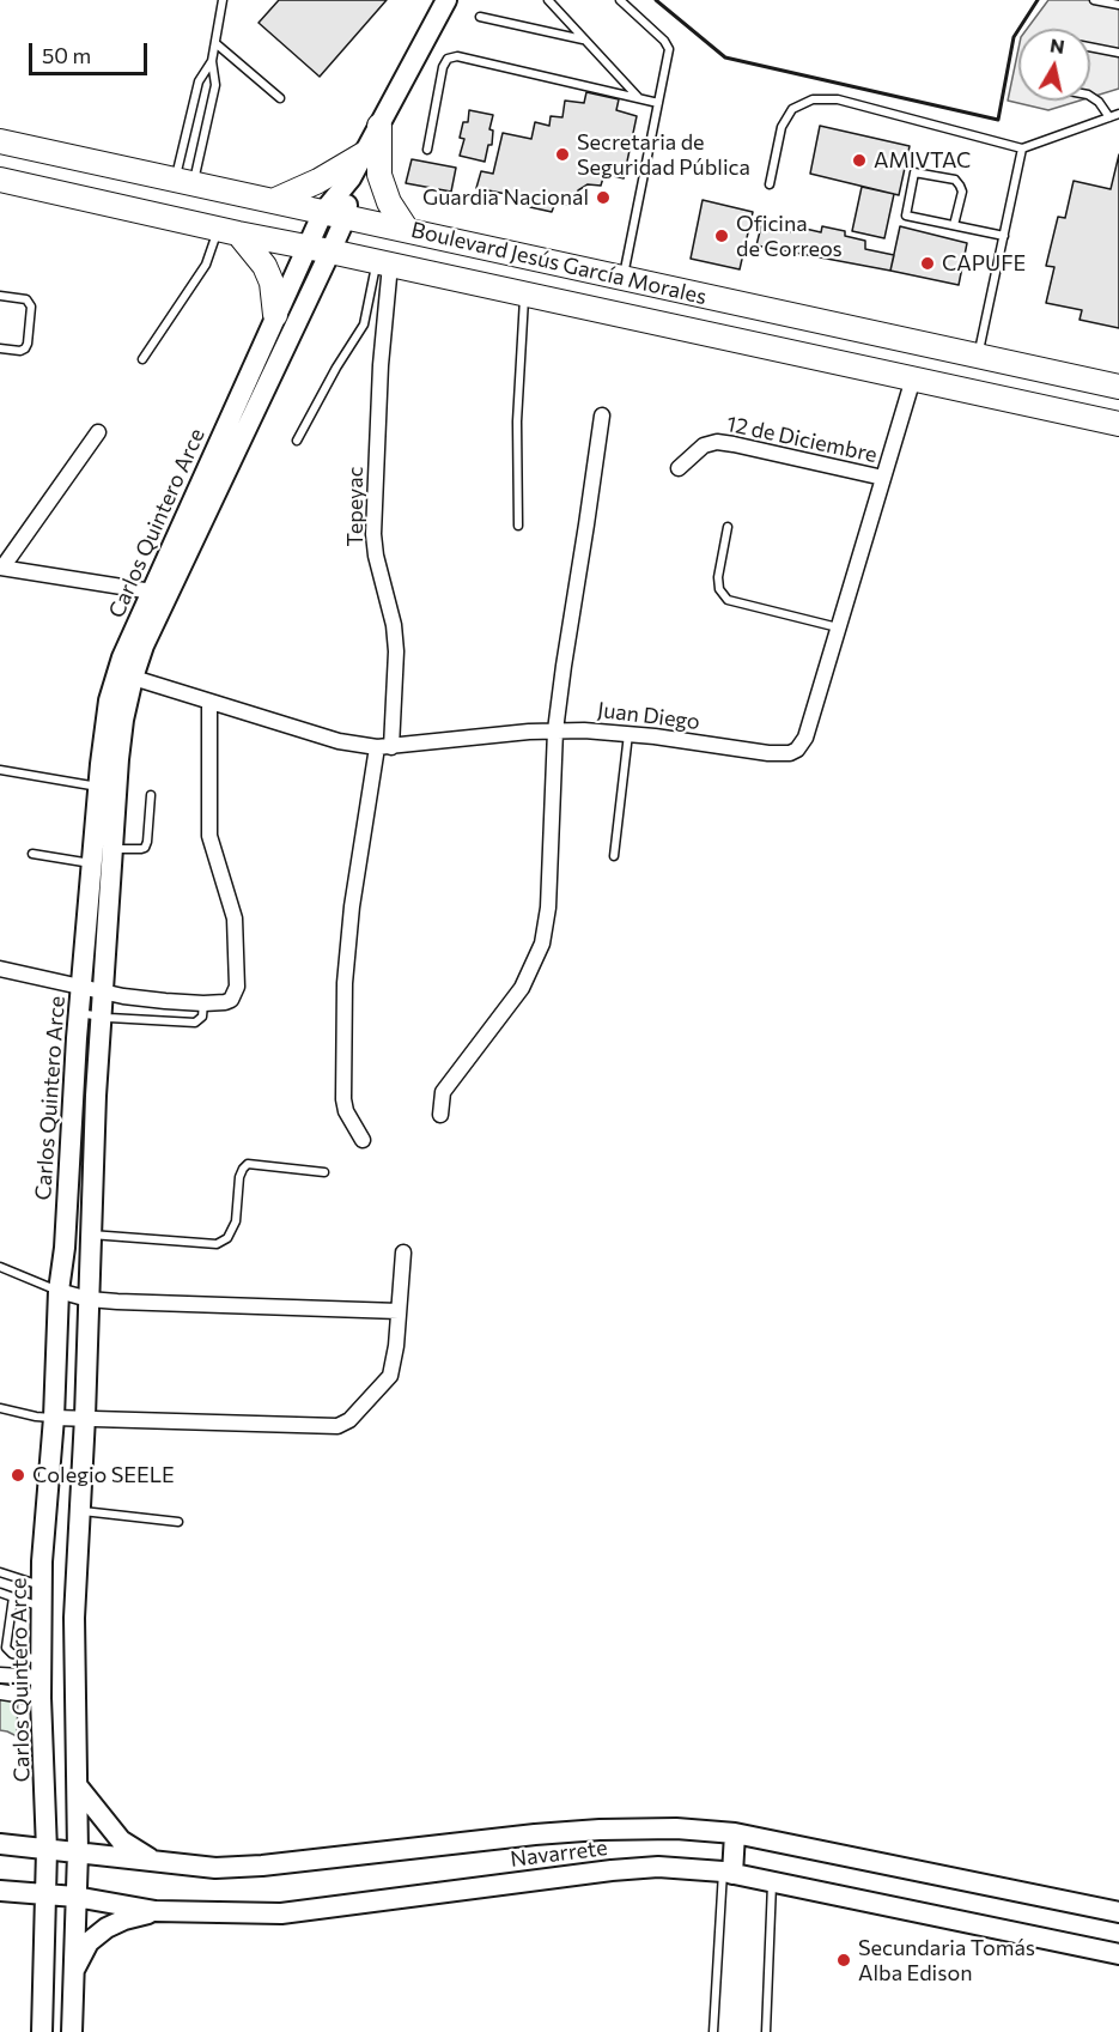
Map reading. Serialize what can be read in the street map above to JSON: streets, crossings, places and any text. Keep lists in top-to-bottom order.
{
  "streets": {
    "main road": ["Boulevard Jesús García Morales", "Carlos Quintero Arce", "Navarrete"],
    "street": ["12 de Diciembre", "Tepeyac", "Juan Diego"]
  },
  "crossings": [
    ["Boulevard Jesús García Morales", "Tepeyac"],
    ["Boulevard Jesús García Morales", "Carlos Quintero Arce"],
    ["Boulevard Jesús García Morales", "Juan Diego"],
    ["12 de Diciembre", "Juan Diego"],
    ["Tepeyac", "Juan Diego"],
    ["Carlos Quintero Arce", "Juan Diego"],
    ["Carlos Quintero Arce", "Navarrete"]
  ],
  "places": [
    "Secretaria de Seguridad Pública",
    "AMIVTAC",
    "Guardia Nacional",
    "Oficina de Correos",
    "CAPUFE",
    "Colegio SEELE",
    "Secundaria Tomás Alba Edison"
  ],
  "scale_bar": "50 m",
  "north": "top"
}
